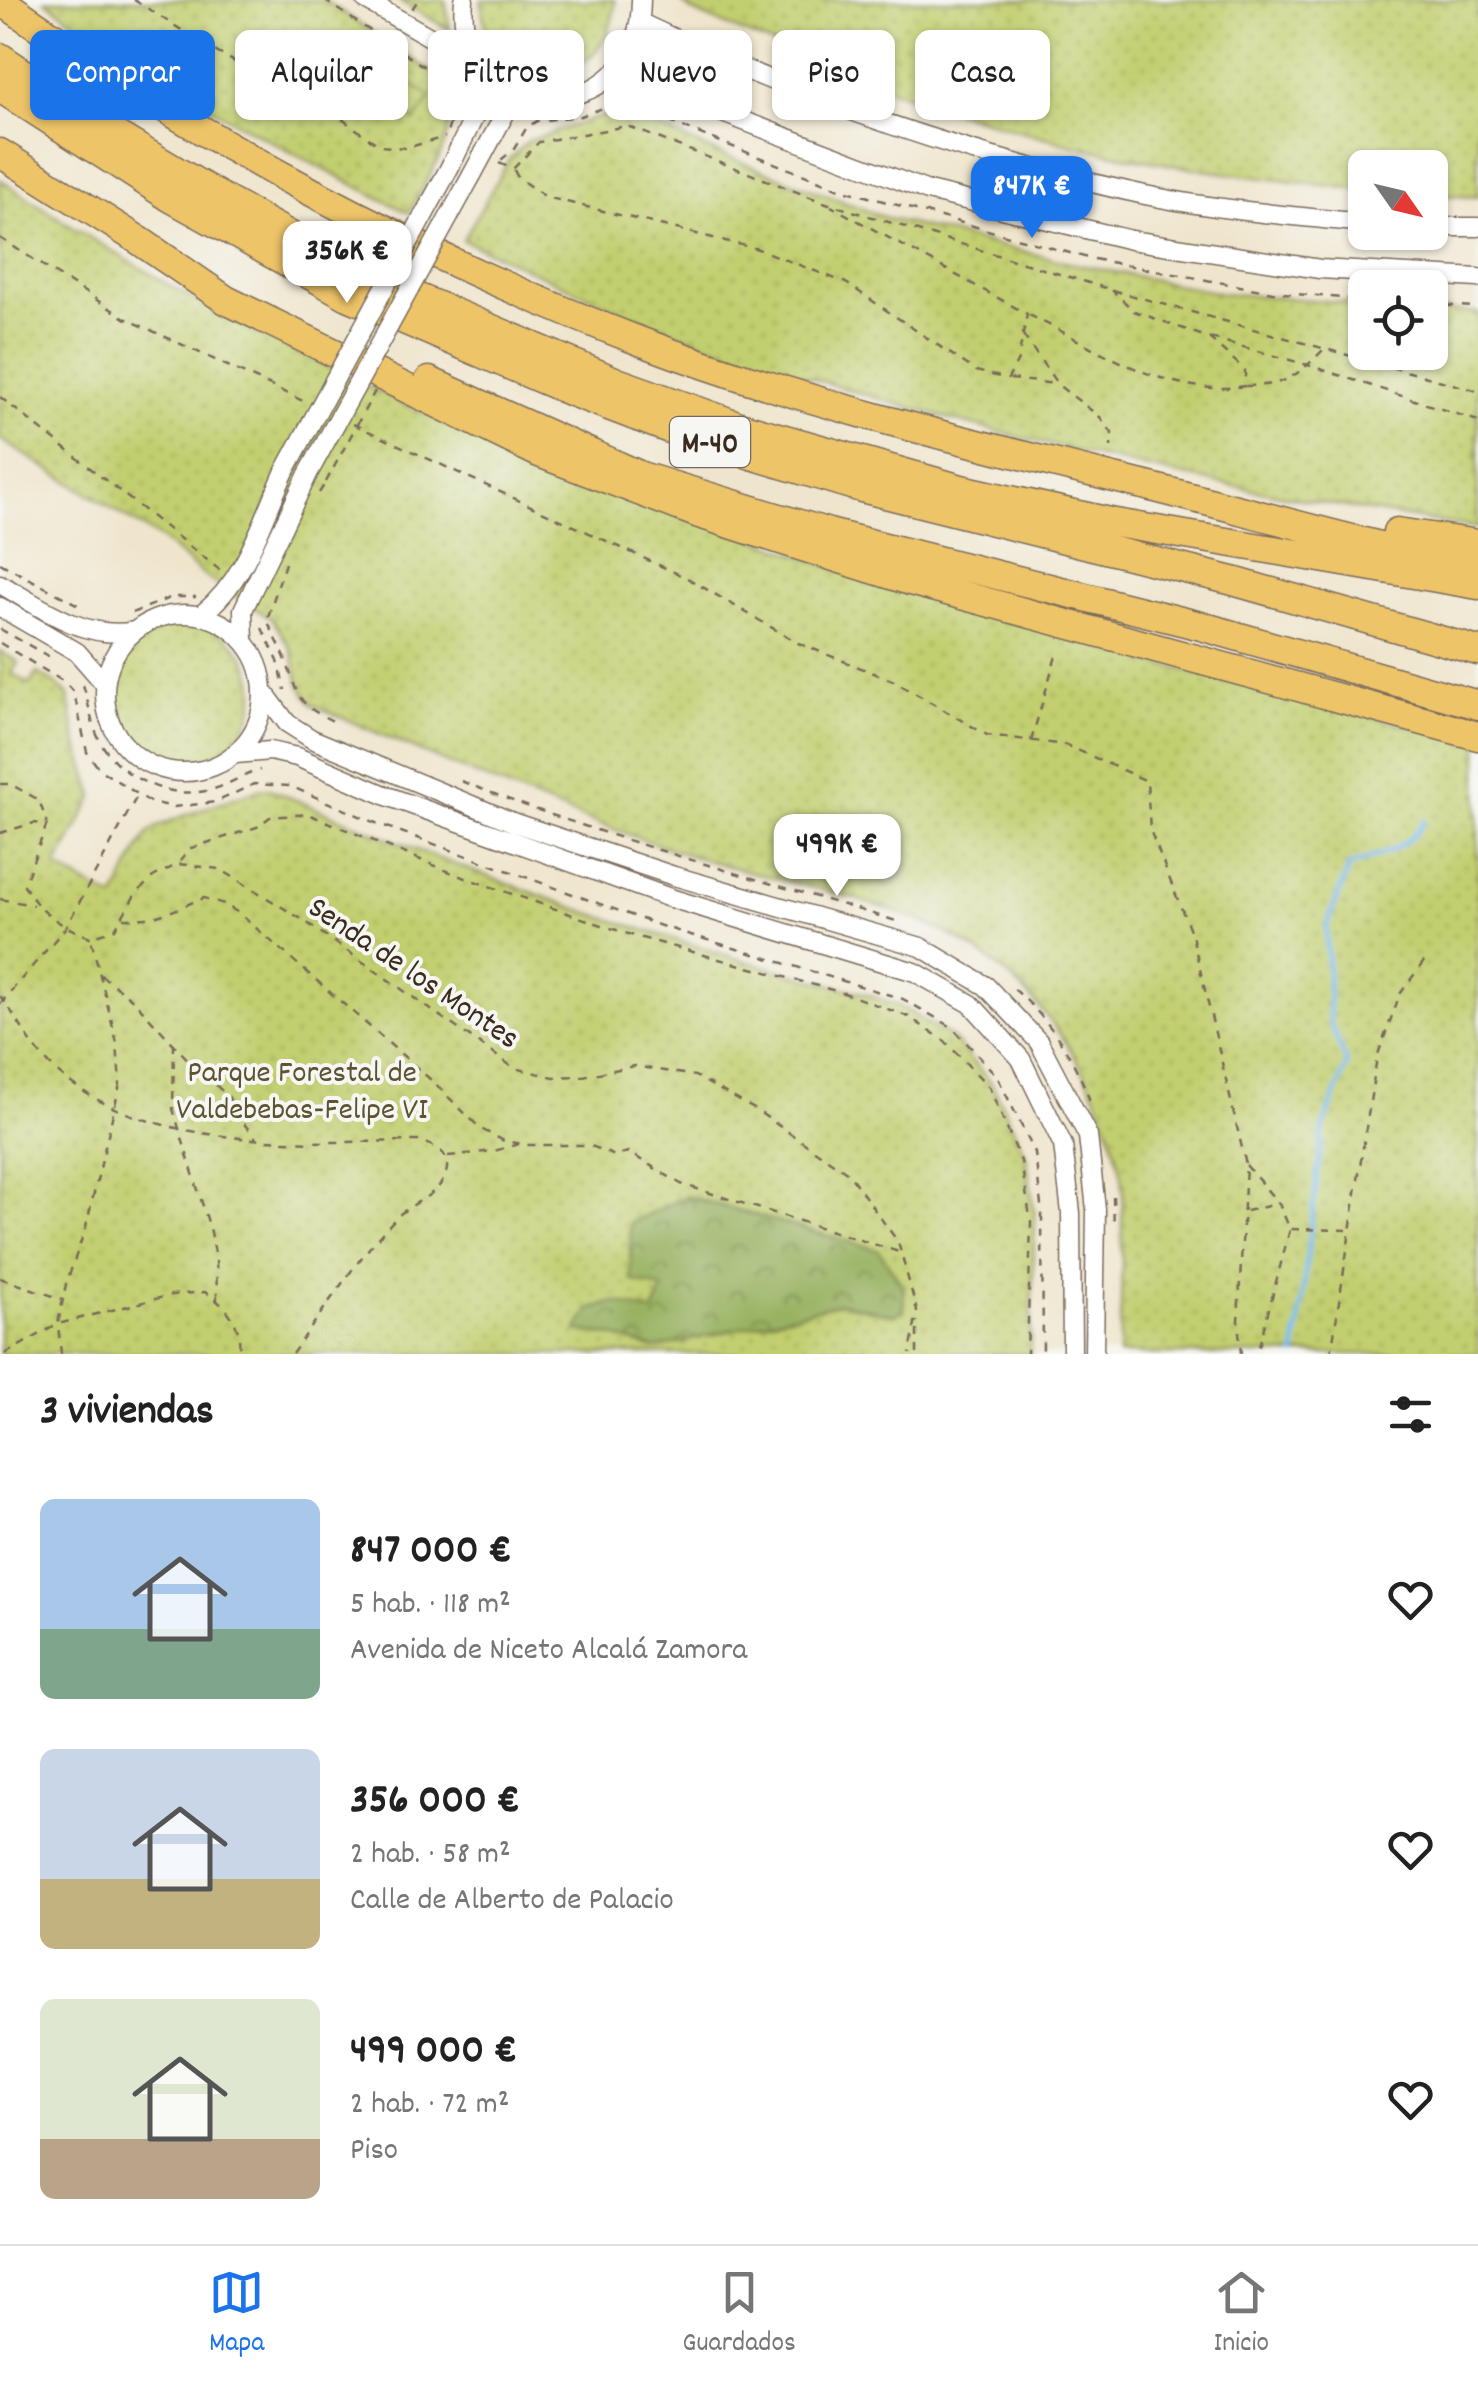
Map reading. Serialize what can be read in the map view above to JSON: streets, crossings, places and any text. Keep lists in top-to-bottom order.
{
  "streets": {
    "highway": ["M-40"],
    "path": ["Senda de los Montes"]
  },
  "parks": ["Parque Forestal de Valdebebas-Felipe VI"],
  "north": "bottom right",
  "page": {
    "chip": [
      "Comprar",
      "Alquilar",
      "Filtros",
      "Nuevo",
      "Piso",
      "Casa"
    ],
    "price": ["847K €", "356K €", "499K €"],
    "heading": "3 viviendas",
    "list": [
      {
        "name": "847 000 €",
        "note": "5 hab. · 118 m² · Avenida de Niceto Alcalá Zamora"
      },
      {
        "name": "356 000 €",
        "note": "2 hab. · 58 m² · Calle de Alberto de Palacio"
      },
      {
        "name": "499 000 €",
        "note": "2 hab. · 72 m² · Piso"
      }
    ],
    "tabs": ["Mapa", "Guardados", "Inicio"]
  }
}
